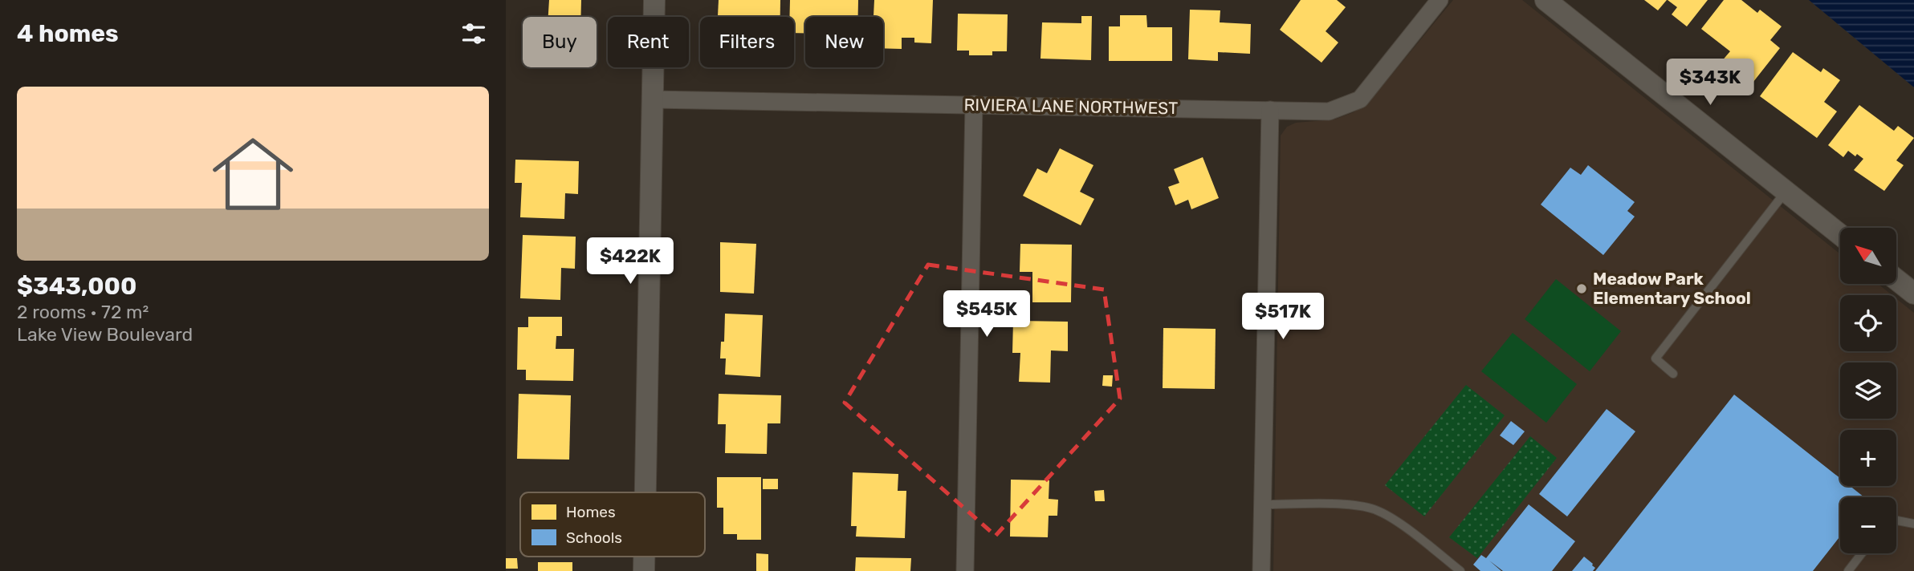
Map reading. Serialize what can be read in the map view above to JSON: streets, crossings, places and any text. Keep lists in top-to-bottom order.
{
  "streets": {
    "street": ["RIVIERA LANE NORTHWEST"]
  },
  "places": ["Meadow Park Elementary School"],
  "legend": ["Homes", "Schools"],
  "north": "top left",
  "page": {
    "heading": "4 homes",
    "chip": [
      "Buy",
      "Rent",
      "Filters",
      "New"
    ],
    "price": [
      "$343K",
      "$422K",
      "$545K",
      "$517K"
    ],
    "list": [
      {
        "name": "$343,000",
        "note": "2 rooms · 72 m² · Lake View Boulevard"
      }
    ],
    "map_buttons": ["+", "−"]
  }
}
